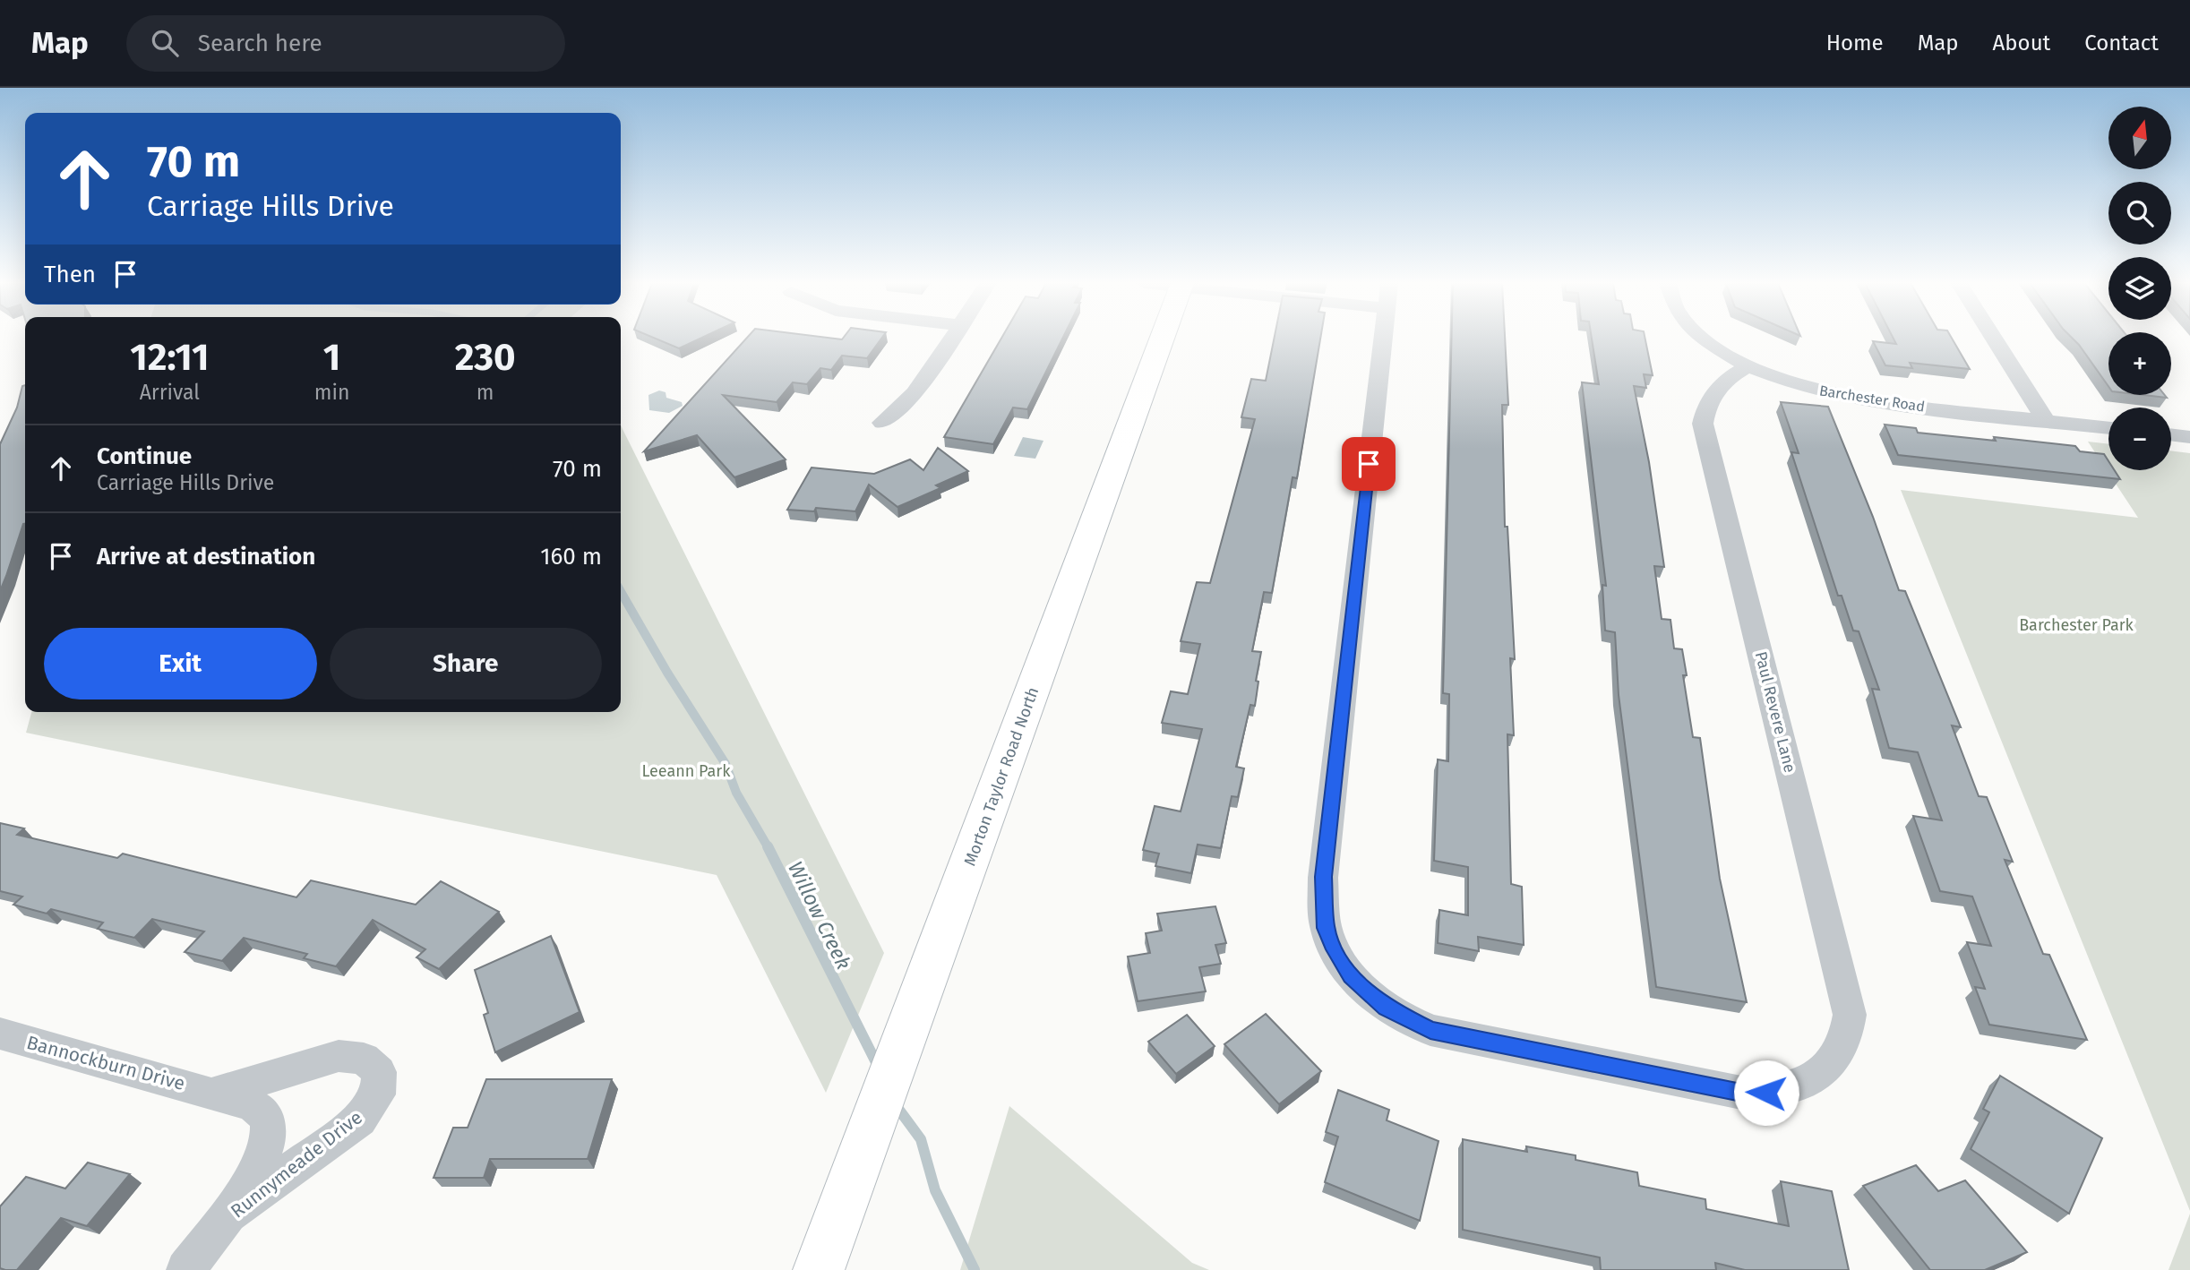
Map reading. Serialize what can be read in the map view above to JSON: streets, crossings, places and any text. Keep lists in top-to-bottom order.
{
  "streets": {
    "street": [
      "Barchester Road",
      "Paul Revere Lane",
      "Morton Taylor Road North",
      "Bannockburn Drive",
      "Runnymeade Drive"
    ]
  },
  "crossings": [
    ["Barchester Road", "Paul Revere Lane"],
    ["Bannockburn Drive", "Runnymeade Drive"]
  ],
  "water": ["Willow Creek"],
  "parks": ["Barchester Park", "Leeann Park"],
  "north": "top",
  "page": {
    "header": "Map",
    "search": "Search here",
    "nav": [
      "Home",
      "Map",
      "About",
      "Contact"
    ],
    "map_buttons": ["+", "−"],
    "turn": ["70 m", "Carriage Hills Drive"],
    "then": "Then",
    "eta": [
      "12:11",
      "Arrival",
      "1",
      "min",
      "230",
      "m"
    ],
    "list": [
      {
        "name": "Continue",
        "note": "Carriage Hills Drive",
        "value": "70 m"
      },
      {
        "name": "Arrive at destination",
        "value": "160 m"
      }
    ],
    "buttons": ["Exit", "Share"]
  }
}
